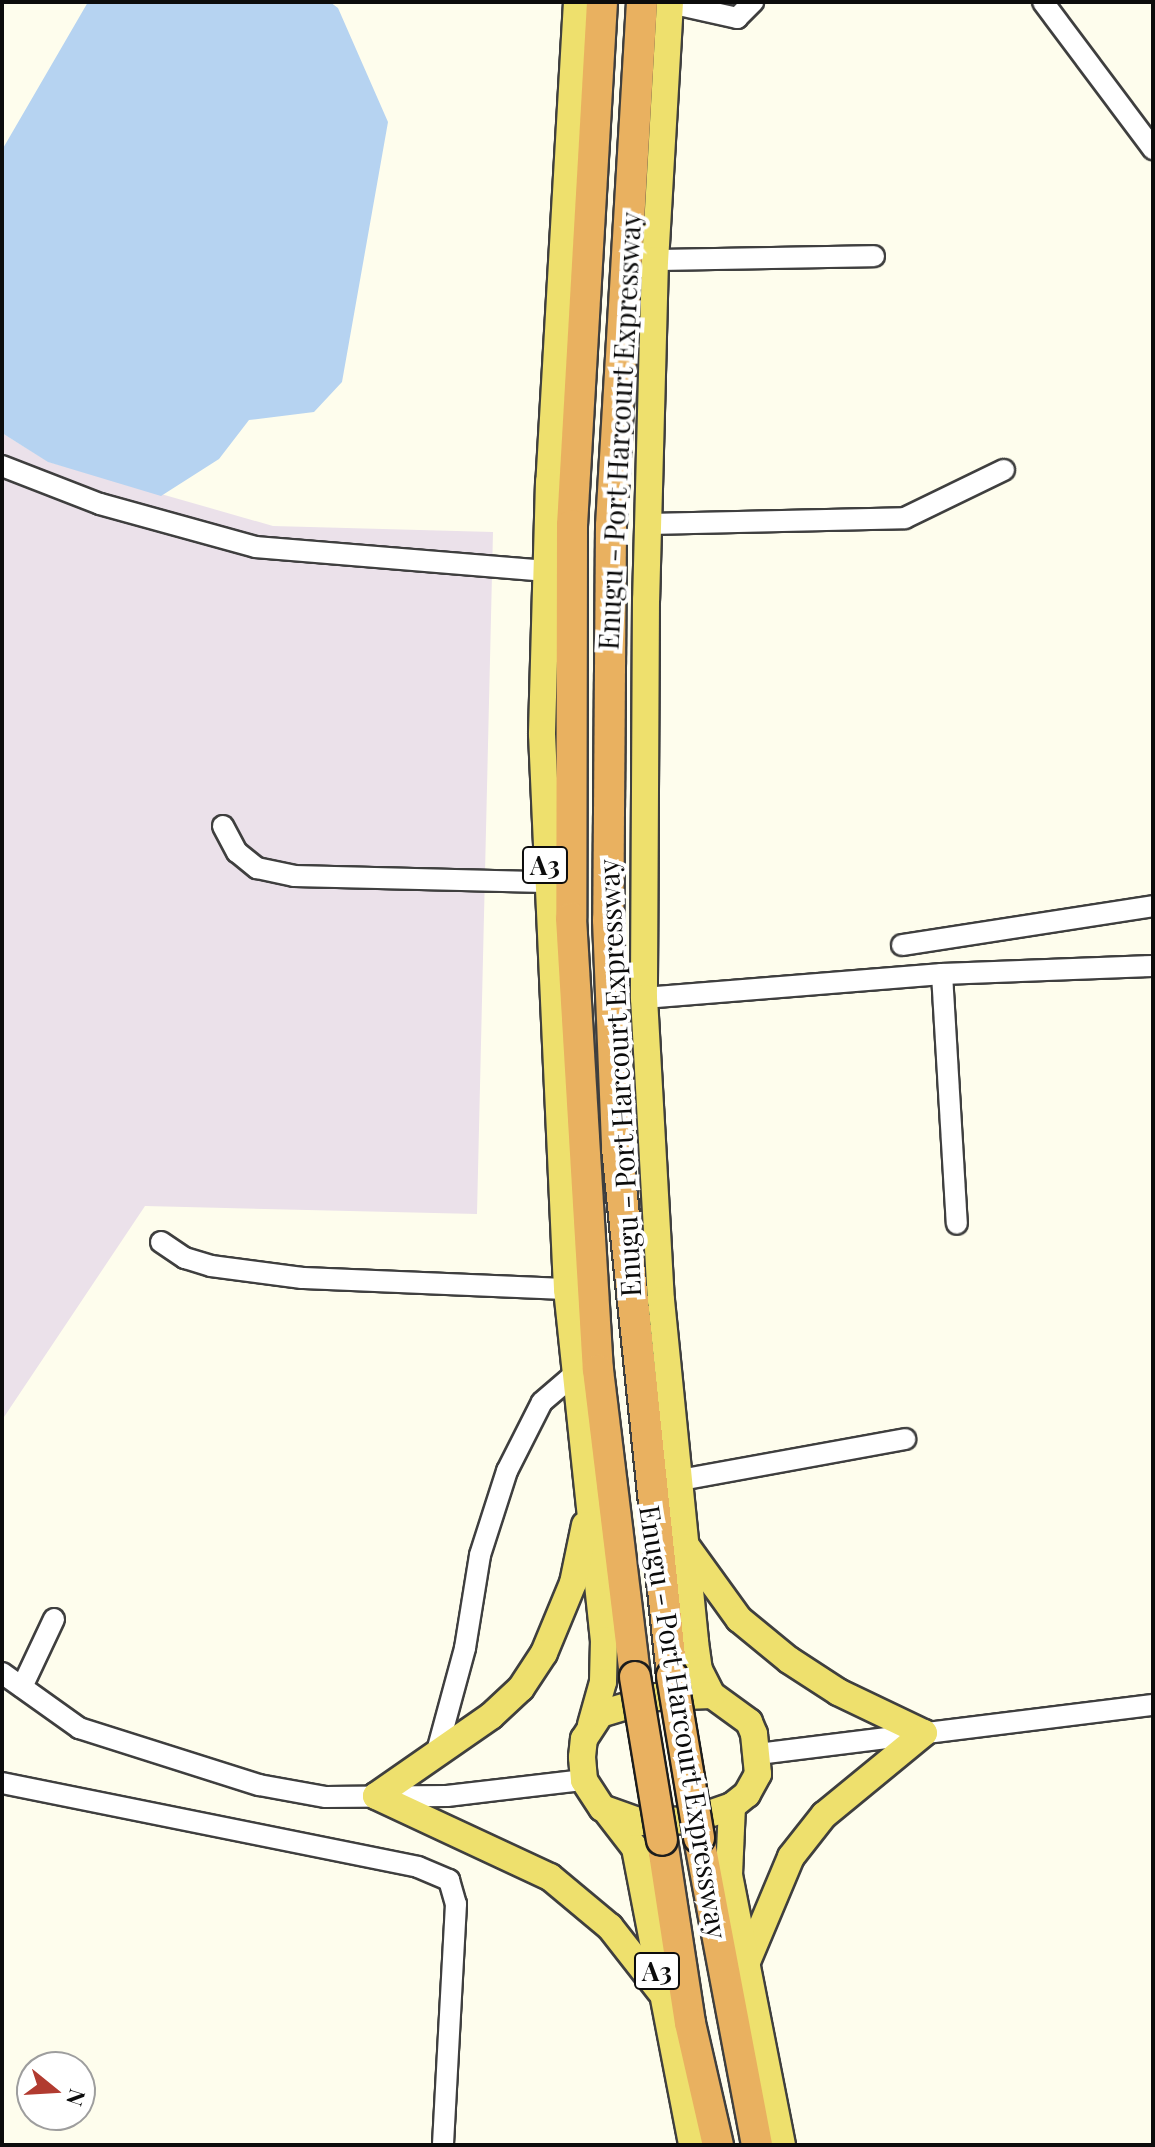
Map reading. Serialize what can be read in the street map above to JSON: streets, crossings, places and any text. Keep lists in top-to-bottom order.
{
  "streets": {
    "highway": ["Enugu - Port Harcourt Expressway", "A3"]
  },
  "crossings": [
    ["Enugu - Port Harcourt Expressway", "A3"]
  ],
  "north": "right"
}
